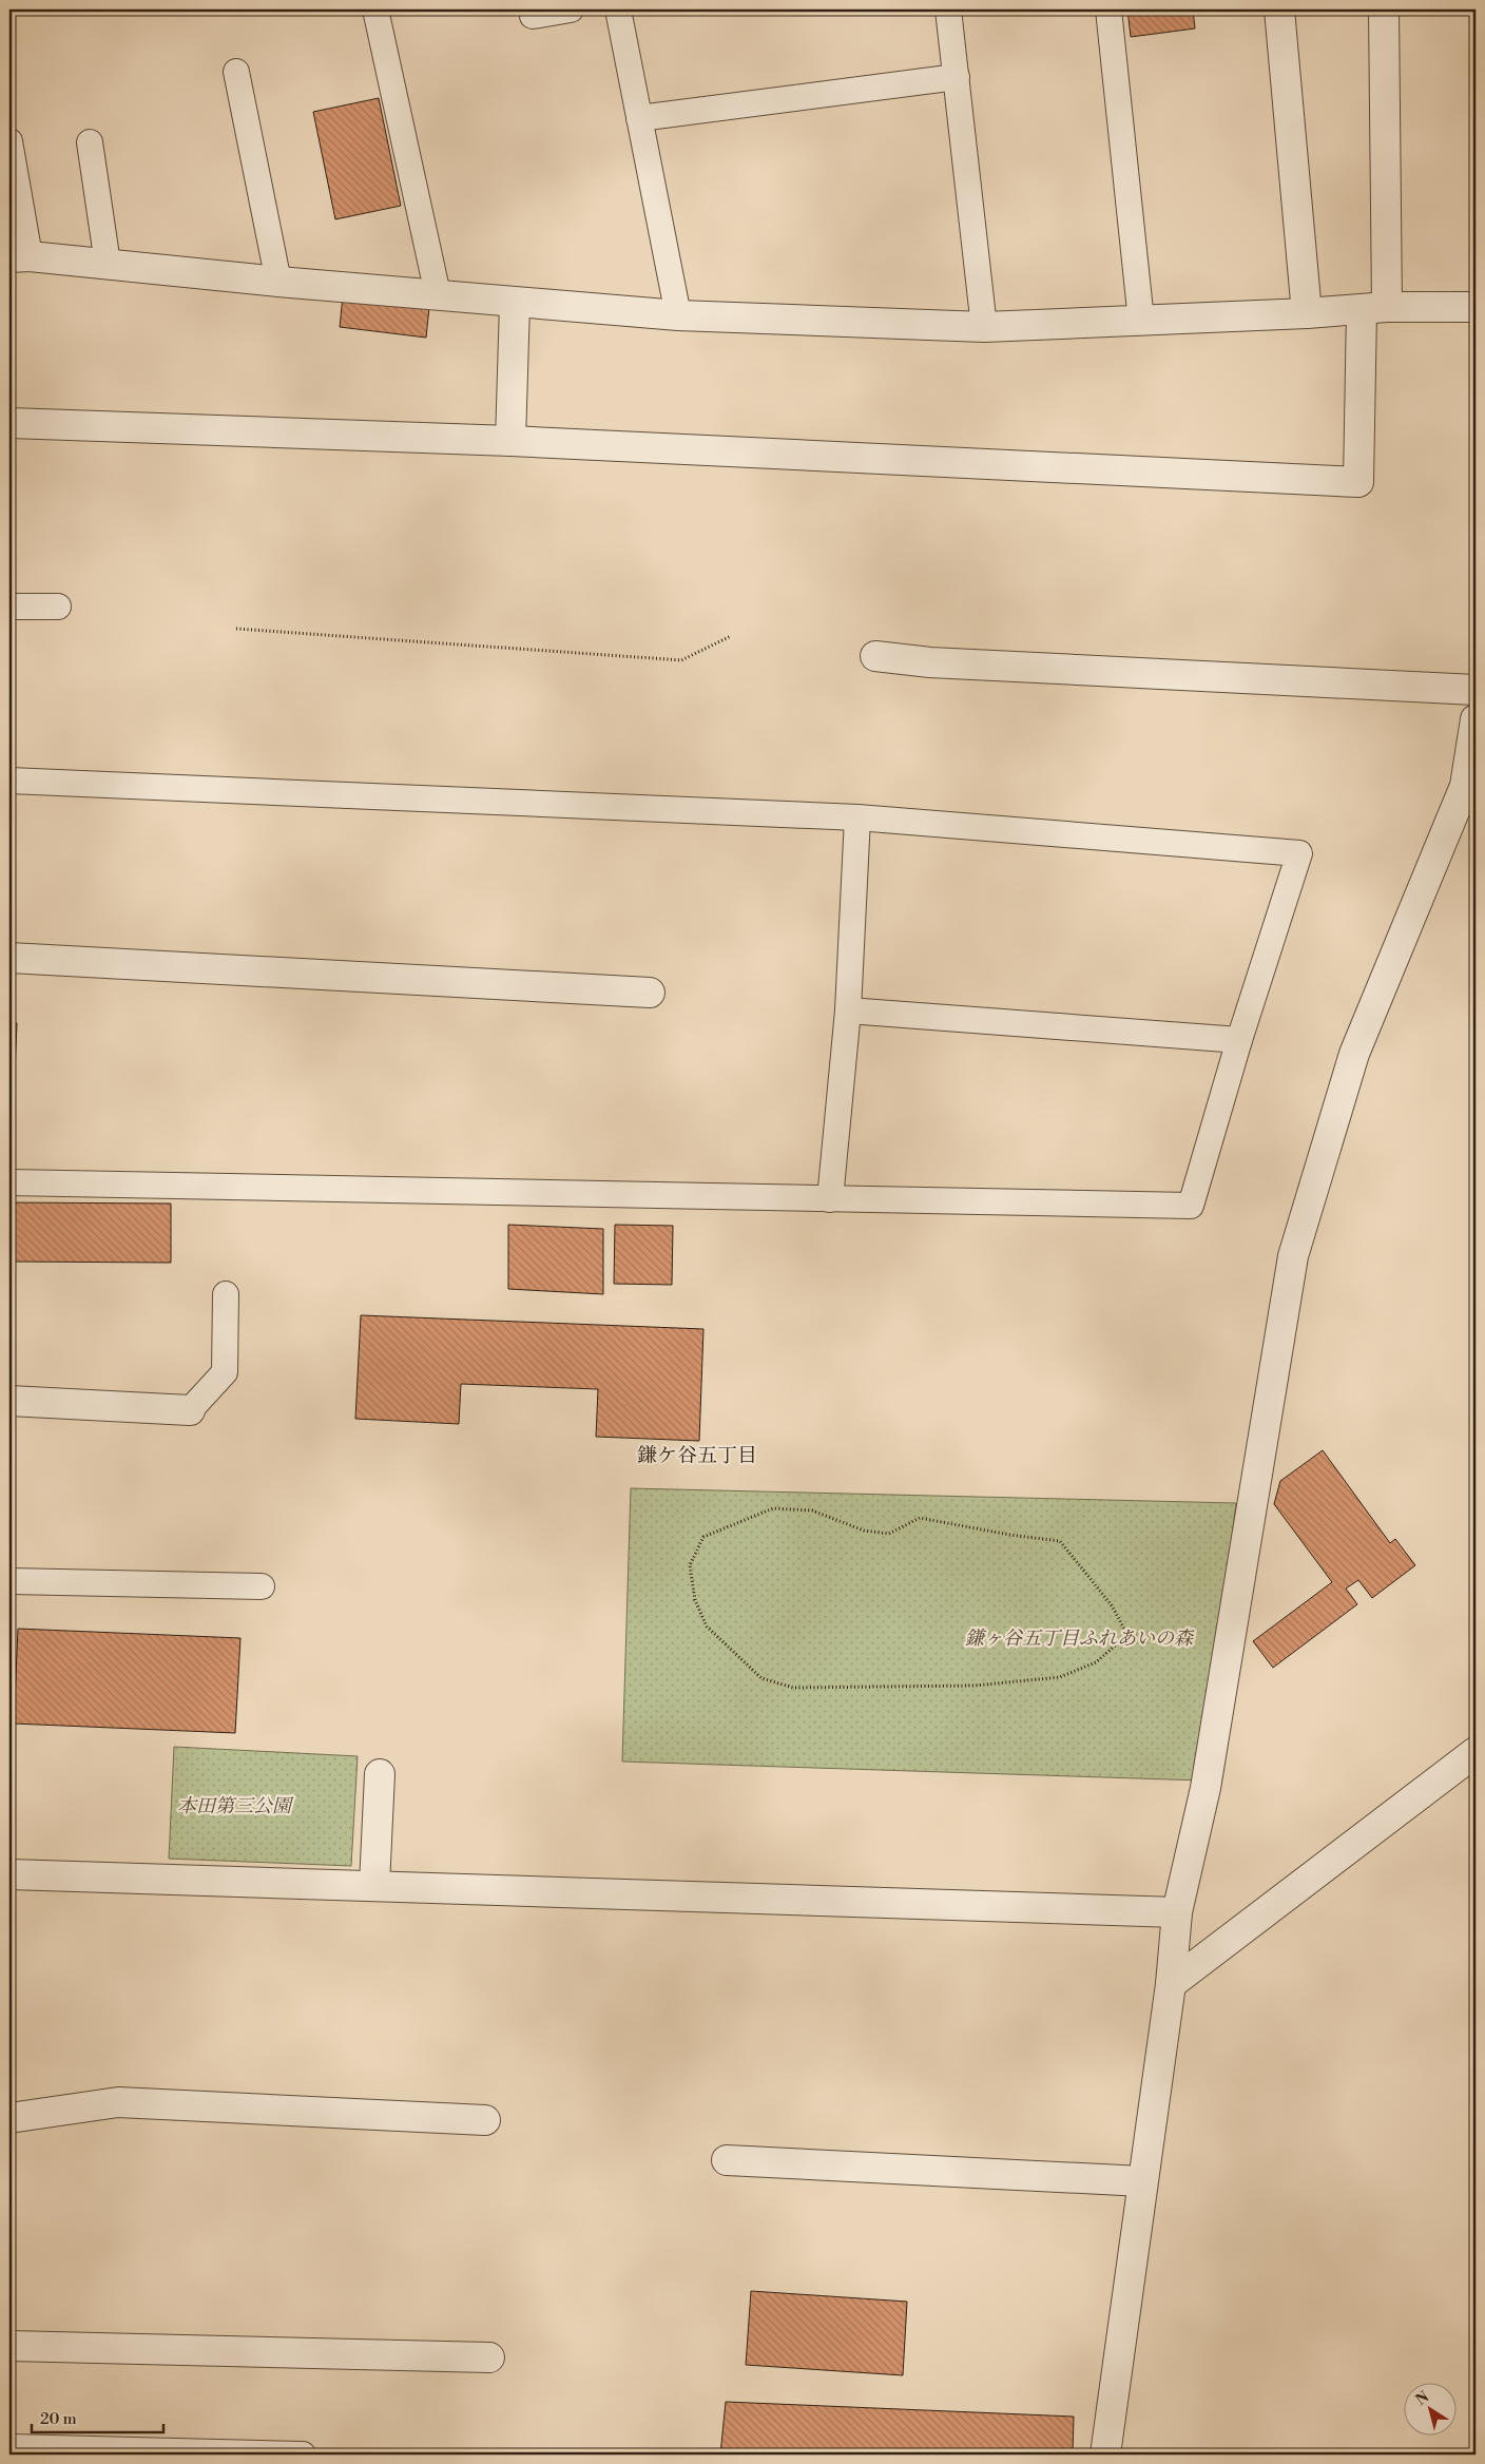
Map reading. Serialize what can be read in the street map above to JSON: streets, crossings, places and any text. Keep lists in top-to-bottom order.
{
  "districts": ["鎌ケ谷五丁目"],
  "parks": ["鎌ヶ谷五丁目ふれあいの森", "本田第三公園"],
  "scale_bar": "20 m",
  "north": "top left"
}
